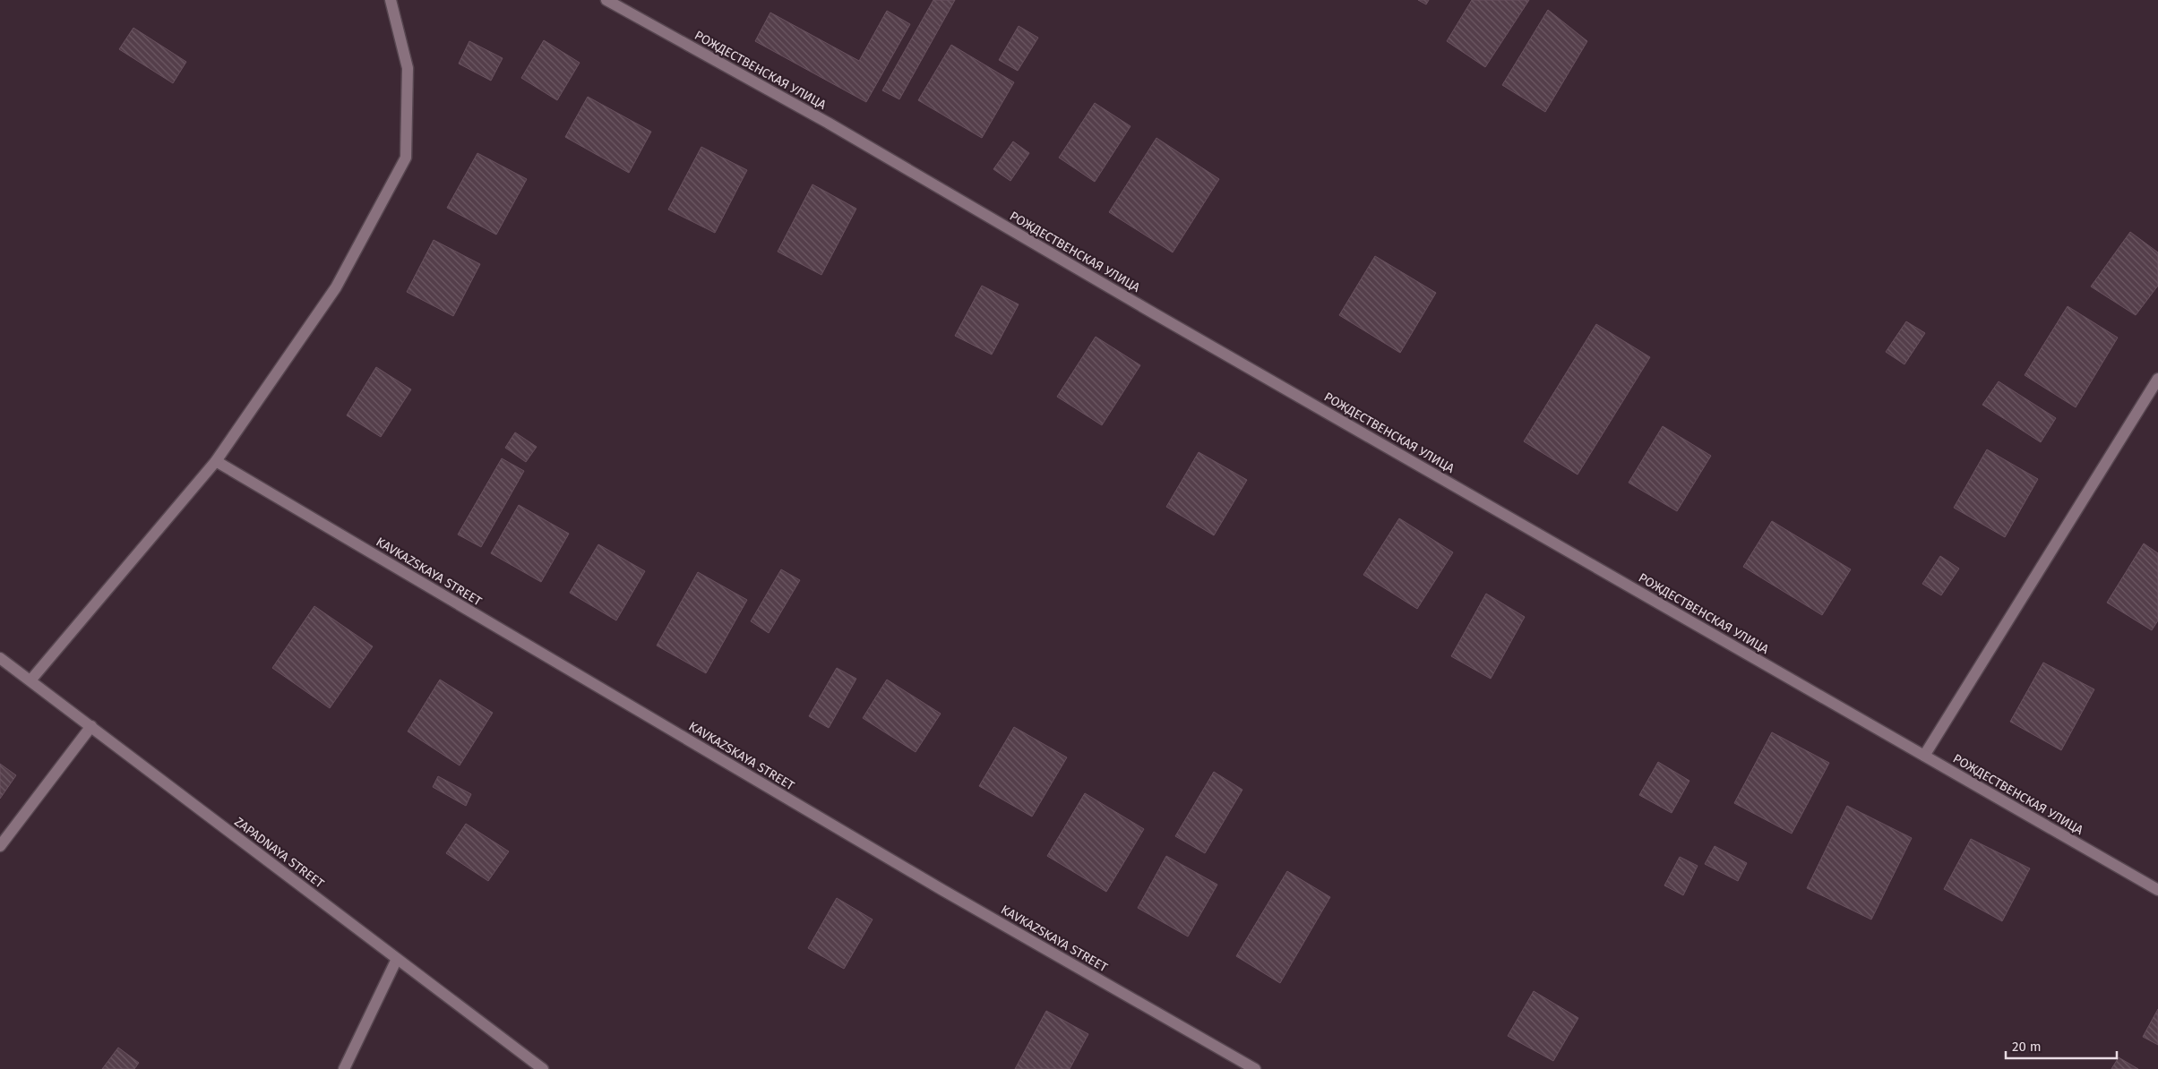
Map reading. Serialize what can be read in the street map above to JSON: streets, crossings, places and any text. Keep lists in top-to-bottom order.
{
  "streets": {
    "street": ["РОЖДЕСТВЕНСКАЯ УЛИЦА", "KAVKAZSKAYA STREET", "ZAPADNAYA STREET"]
  },
  "scale_bar": "20 m"
}
